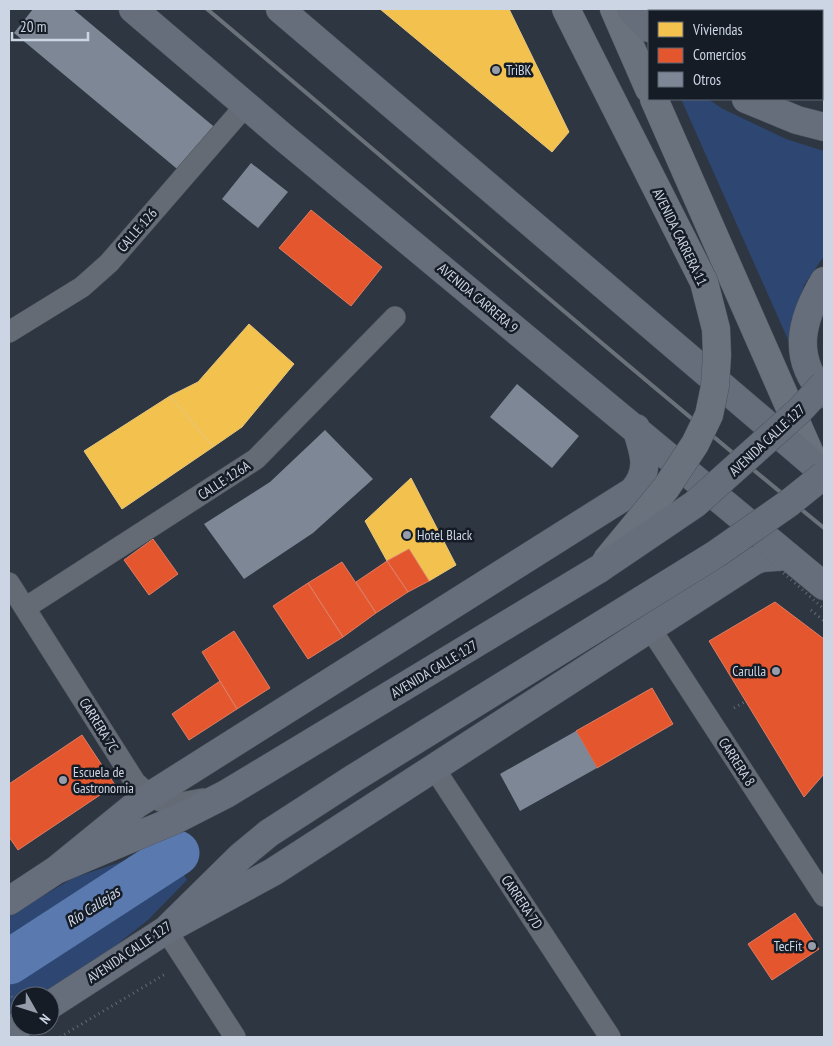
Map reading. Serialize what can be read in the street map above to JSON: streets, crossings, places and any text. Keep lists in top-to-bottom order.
{
  "streets": {
    "main road": ["AVENIDA CARRERA 11", "AVENIDA CARRERA 9", "AVENIDA CALLE 127"],
    "street": [
      "CALLE 126",
      "CALLE 126A",
      "CARRERA 7C",
      "CARRERA 8",
      "CARRERA 7D"
    ]
  },
  "crossings": [
    ["CALLE 126", "AVENIDA CARRERA 9"],
    ["AVENIDA CARRERA 11", "AVENIDA CALLE 127"],
    ["AVENIDA CALLE 127", "CARRERA 7C"],
    ["CALLE 126A", "CARRERA 7C"]
  ],
  "water": ["Río Callejas"],
  "places": [
    "TriBK",
    "Hotel Black",
    "Carulla",
    "Escuela de Gastronomia",
    "TecFit"
  ],
  "legend": ["Viviendas", "Comercios", "Otros"],
  "scale_bar": "20 m",
  "north": "bottom right"
}
